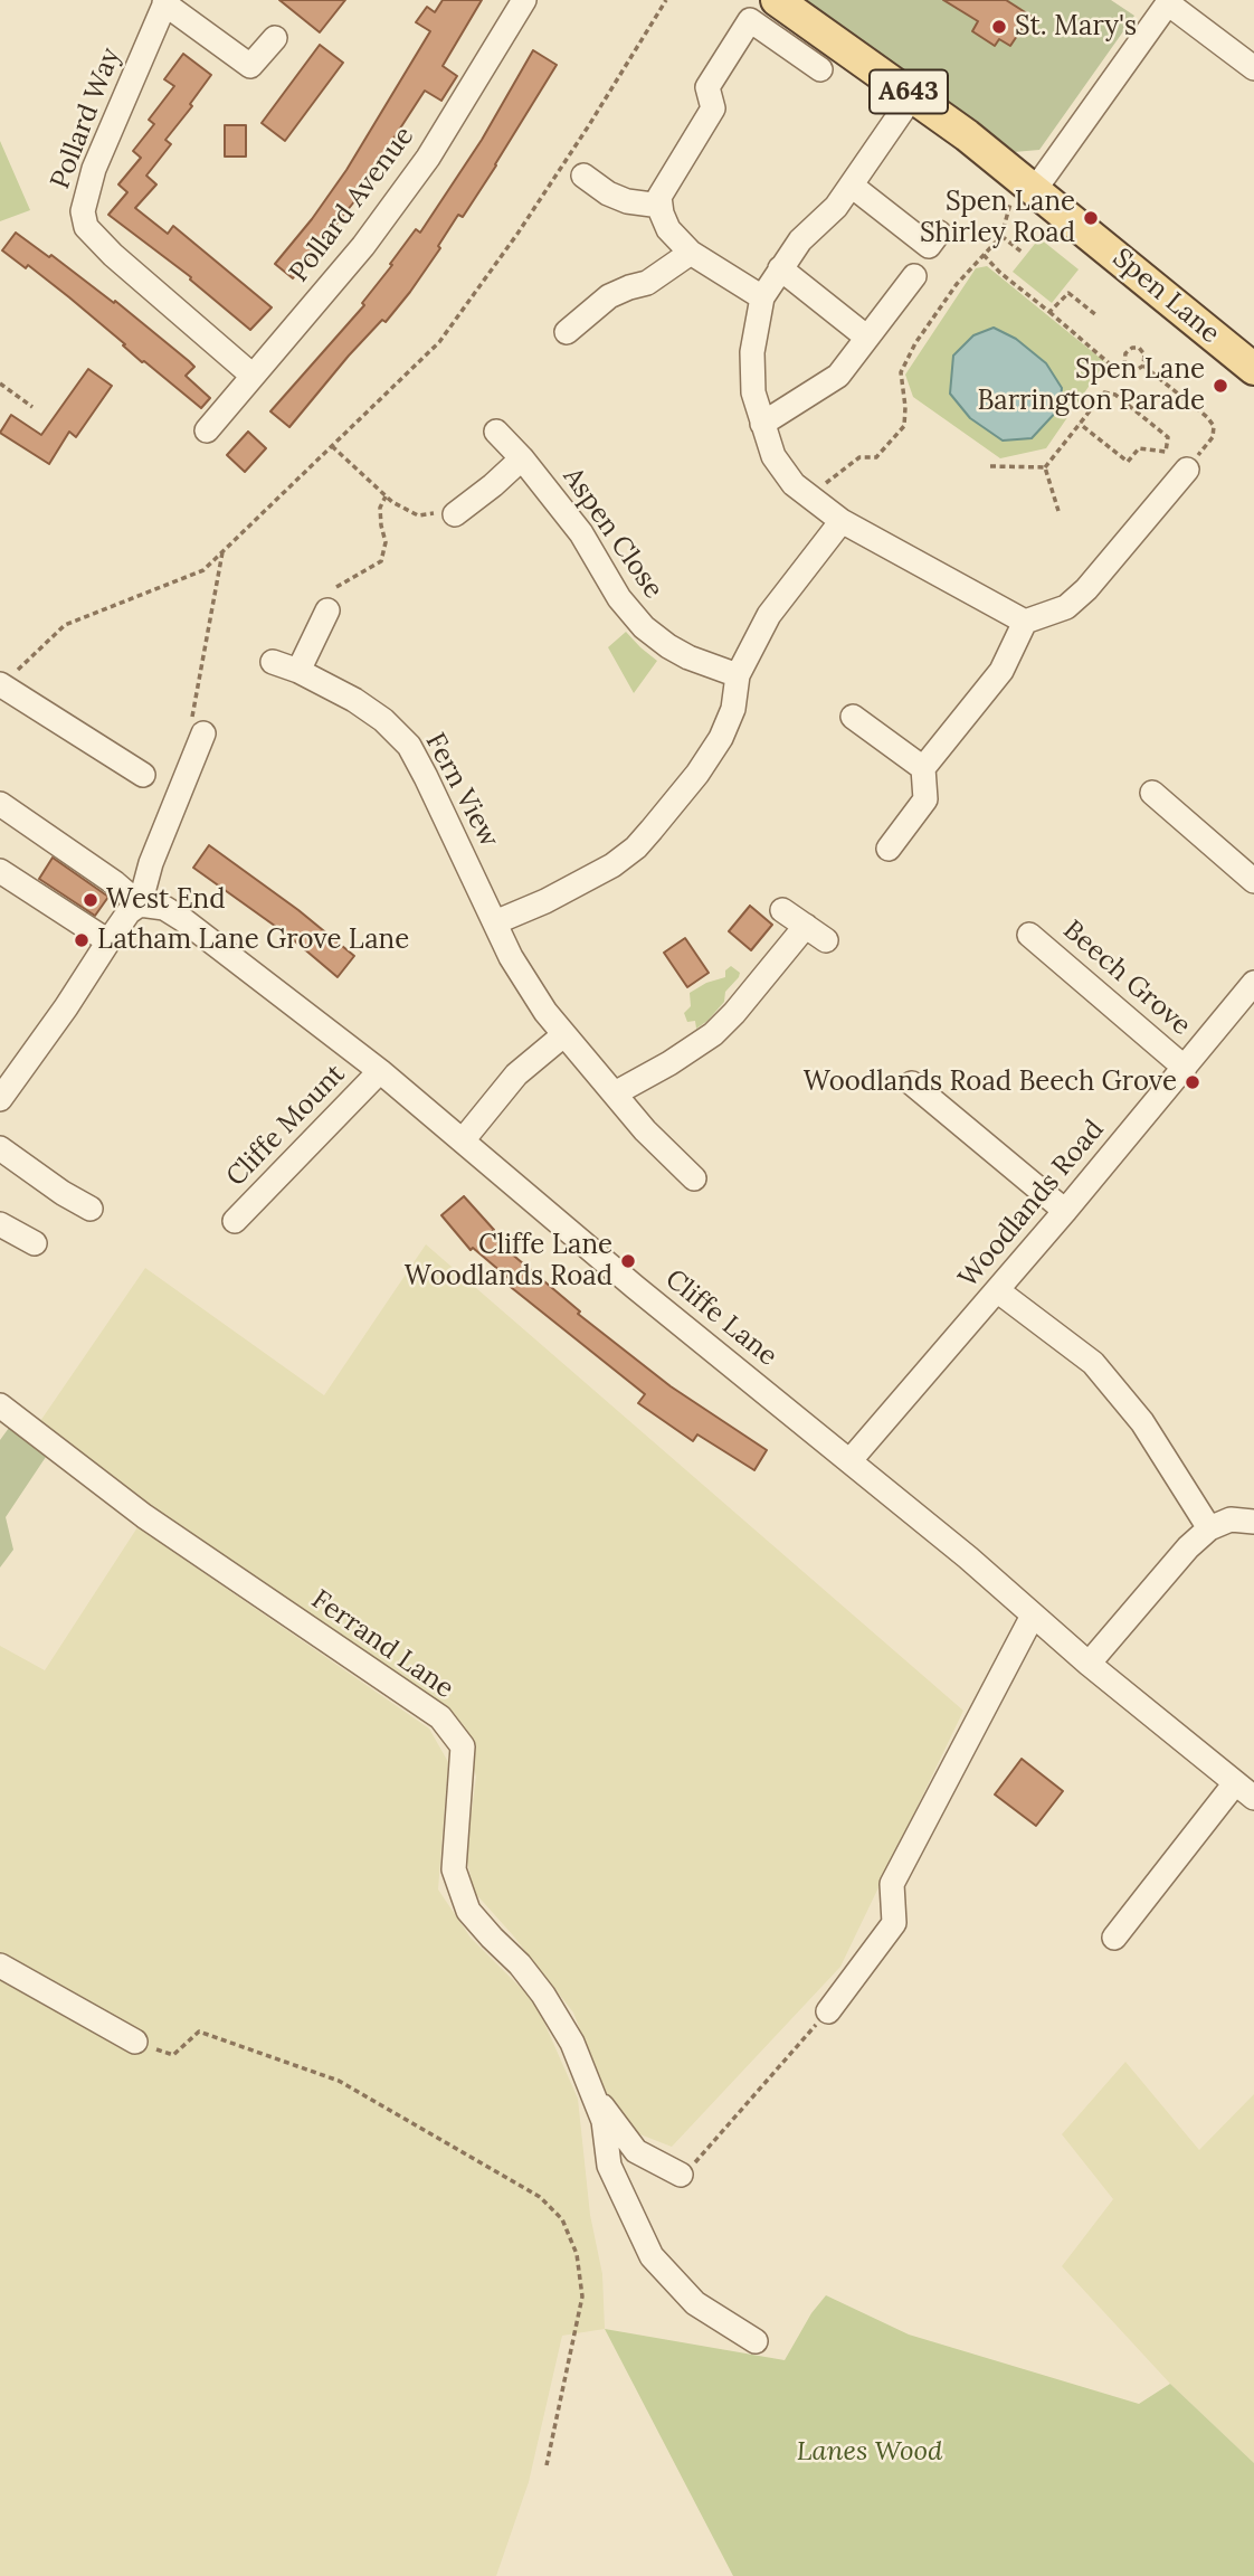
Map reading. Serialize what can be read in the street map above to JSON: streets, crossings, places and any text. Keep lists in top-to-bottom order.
{
  "streets": {
    "main road": ["A643", "Spen Lane"],
    "street": [
      "Pollard Way",
      "Pollard Avenue",
      "Aspen Close",
      "Fern View",
      "Beech Grove",
      "Cliffe Mount",
      "Woodlands Road",
      "Cliffe Lane",
      "Ferrand Lane"
    ]
  },
  "crossings": [
    ["Pollard Way", "Pollard Avenue"],
    ["Beech Grove", "Woodlands Road"],
    ["Cliffe Mount", "Cliffe Lane"],
    ["Woodlands Road", "Cliffe Lane"]
  ],
  "parks": ["Lanes Wood"],
  "places": [
    "St. Mary's",
    "Spen Lane Shirley Road",
    "Spen Lane Barrington Parade",
    "West End",
    "Latham Lane Grove Lane",
    "Woodlands Road Beech Grove",
    "Cliffe Lane Woodlands Road"
  ]
}
